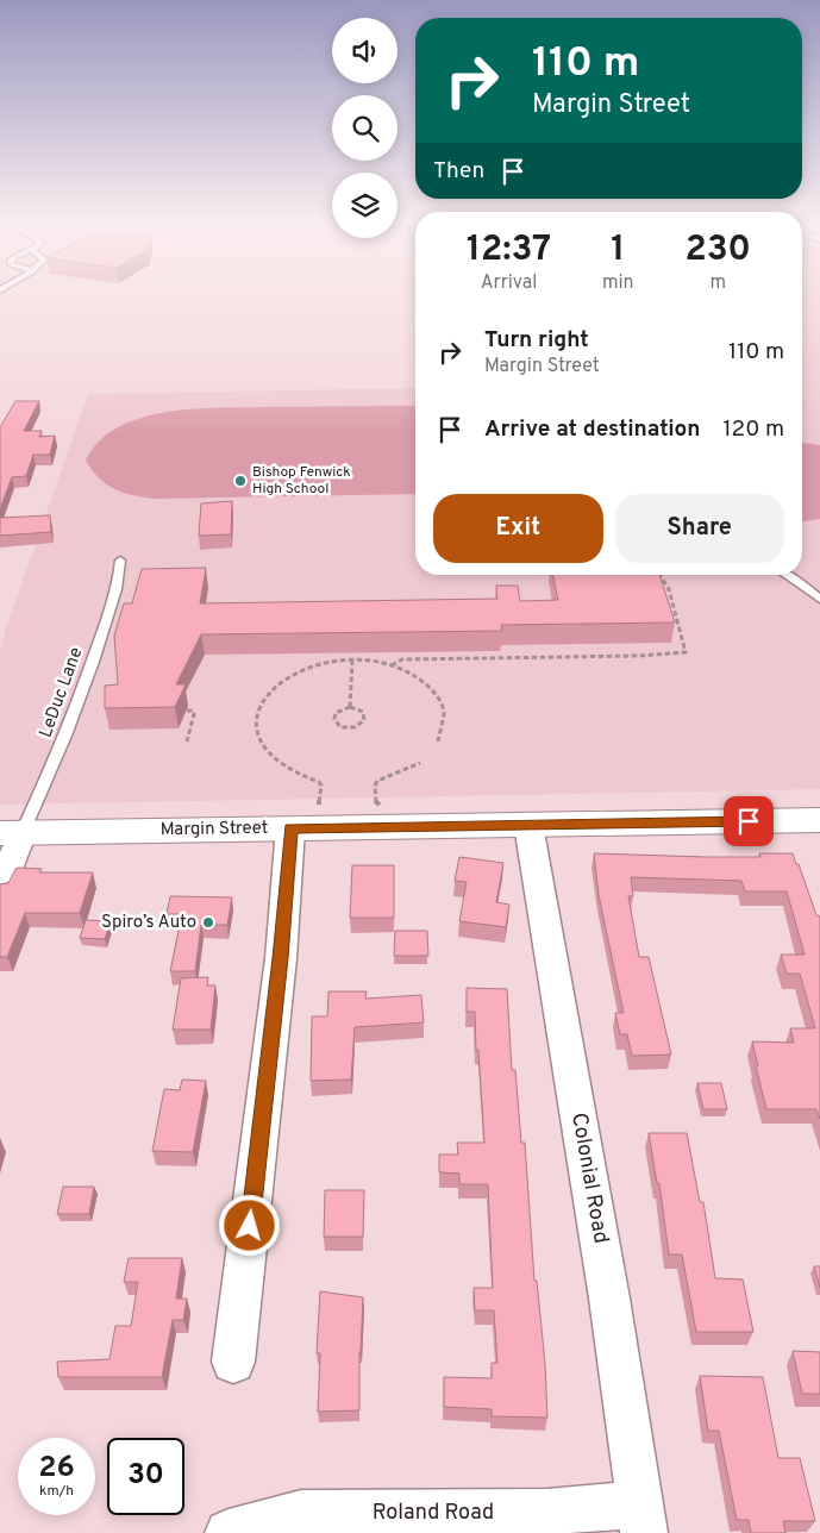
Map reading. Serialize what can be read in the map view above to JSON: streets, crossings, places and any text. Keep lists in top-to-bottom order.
{
  "streets": {
    "main road": ["Margin Street"],
    "street": ["Colonial Road", "Roland Road"],
    "lane": ["LeDuc Lane"]
  },
  "crossings": [
    ["LeDuc Lane", "Margin Street"],
    ["Margin Street", "Colonial Road"],
    ["Colonial Road", "Roland Road"]
  ],
  "places": ["Bishop Fenwick High School", "Spiro’s Auto"],
  "page": {
    "turn": ["110 m", "Margin Street"],
    "then": "Then",
    "eta": [
      "12:37",
      "Arrival",
      "1",
      "min",
      "230",
      "m"
    ],
    "list": [
      {
        "name": "Turn right",
        "note": "Margin Street",
        "value": "110 m"
      },
      {
        "name": "Arrive at destination",
        "value": "120 m"
      }
    ],
    "buttons": ["Exit", "Share"],
    "speed": "26 km/h",
    "limit": "30"
  }
}
